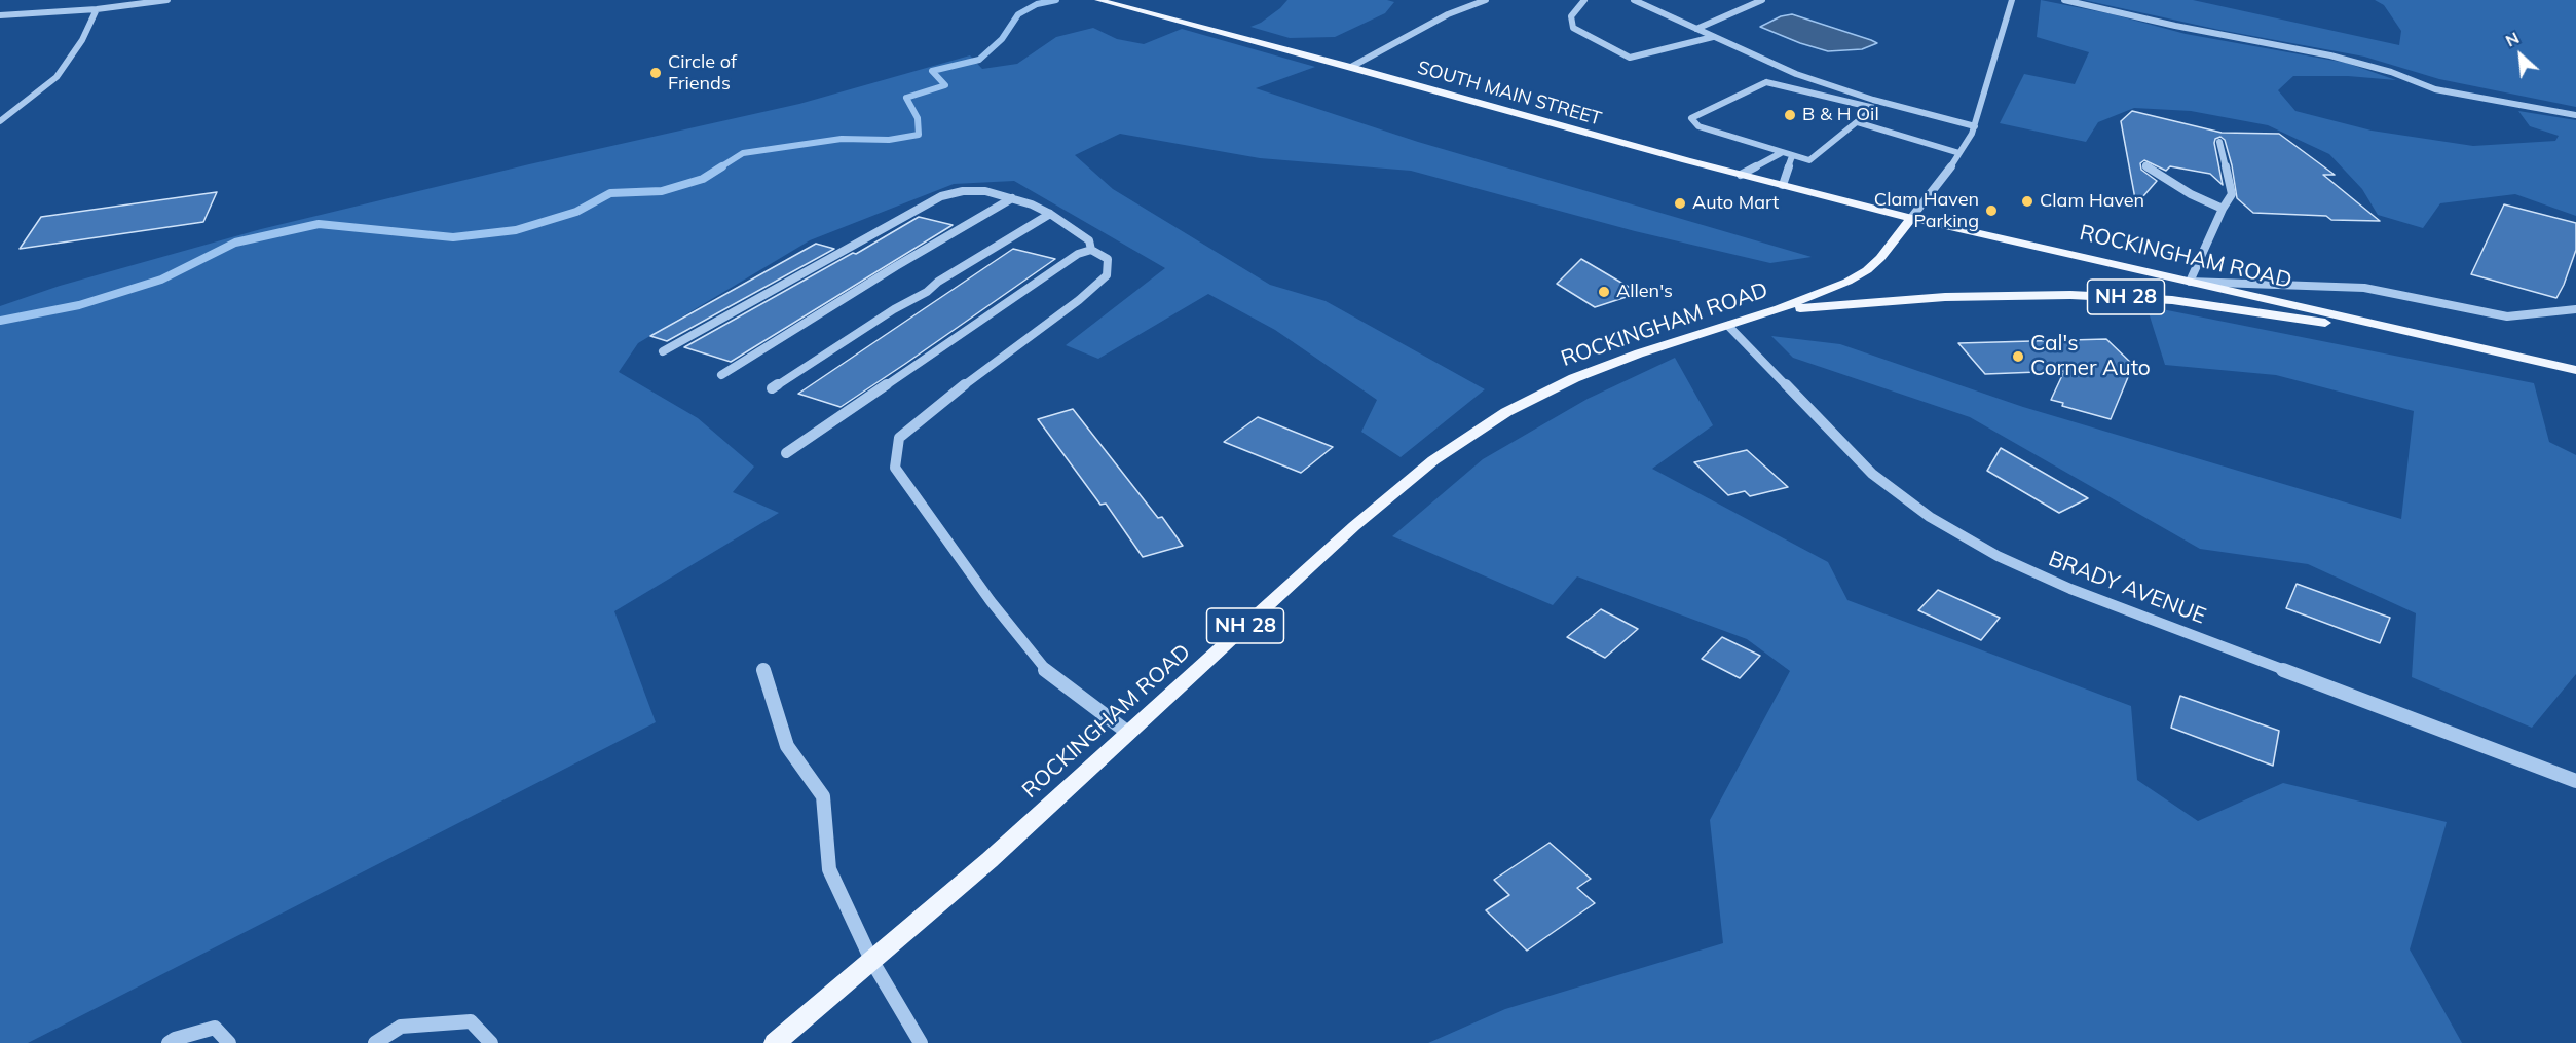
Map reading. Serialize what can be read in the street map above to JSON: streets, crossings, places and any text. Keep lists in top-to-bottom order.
{
  "streets": {
    "main road": ["SOUTH MAIN STREET", "ROCKINGHAM ROAD", "NH 28"],
    "street": ["BRADY AVENUE"]
  },
  "crossings": [
    ["SOUTH MAIN STREET", "ROCKINGHAM ROAD"],
    ["ROCKINGHAM ROAD", "NH 28"],
    ["ROCKINGHAM ROAD", "BRADY AVENUE"]
  ],
  "places": [
    "Circle of Friends",
    "B & H Oil",
    "Clam Haven",
    "Auto Mart",
    "Clam Haven Parking",
    "Allen's",
    "Cal's Corner Auto"
  ],
  "north": "top left"
}
